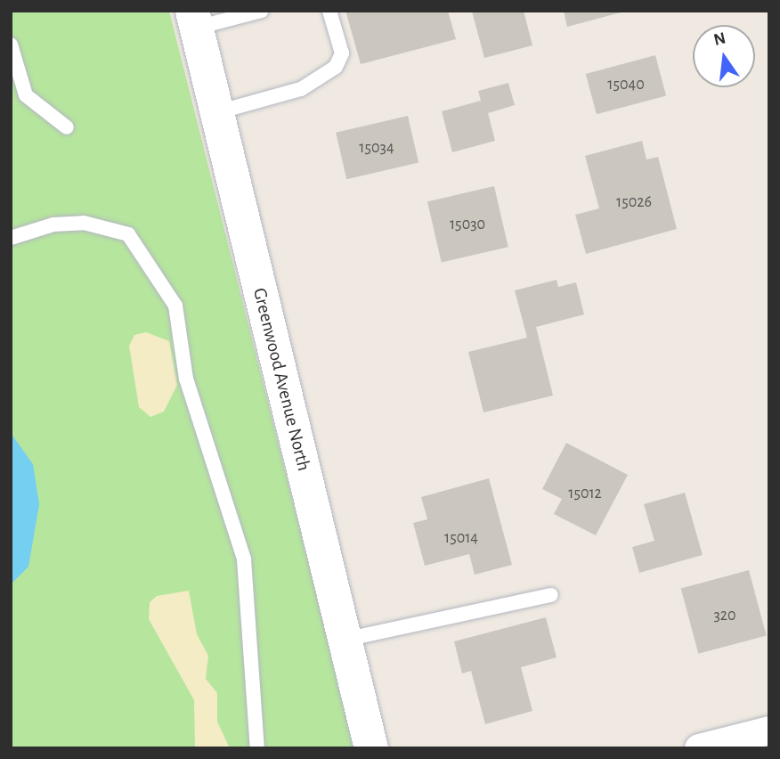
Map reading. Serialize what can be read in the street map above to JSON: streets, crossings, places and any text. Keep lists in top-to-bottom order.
{
  "streets": {
    "street": ["Greenwood Avenue North"]
  },
  "house_numbers": [
    "15040",
    "15034",
    "15026",
    "15030",
    "15012",
    "15014",
    "320"
  ],
  "north": "top"
}
